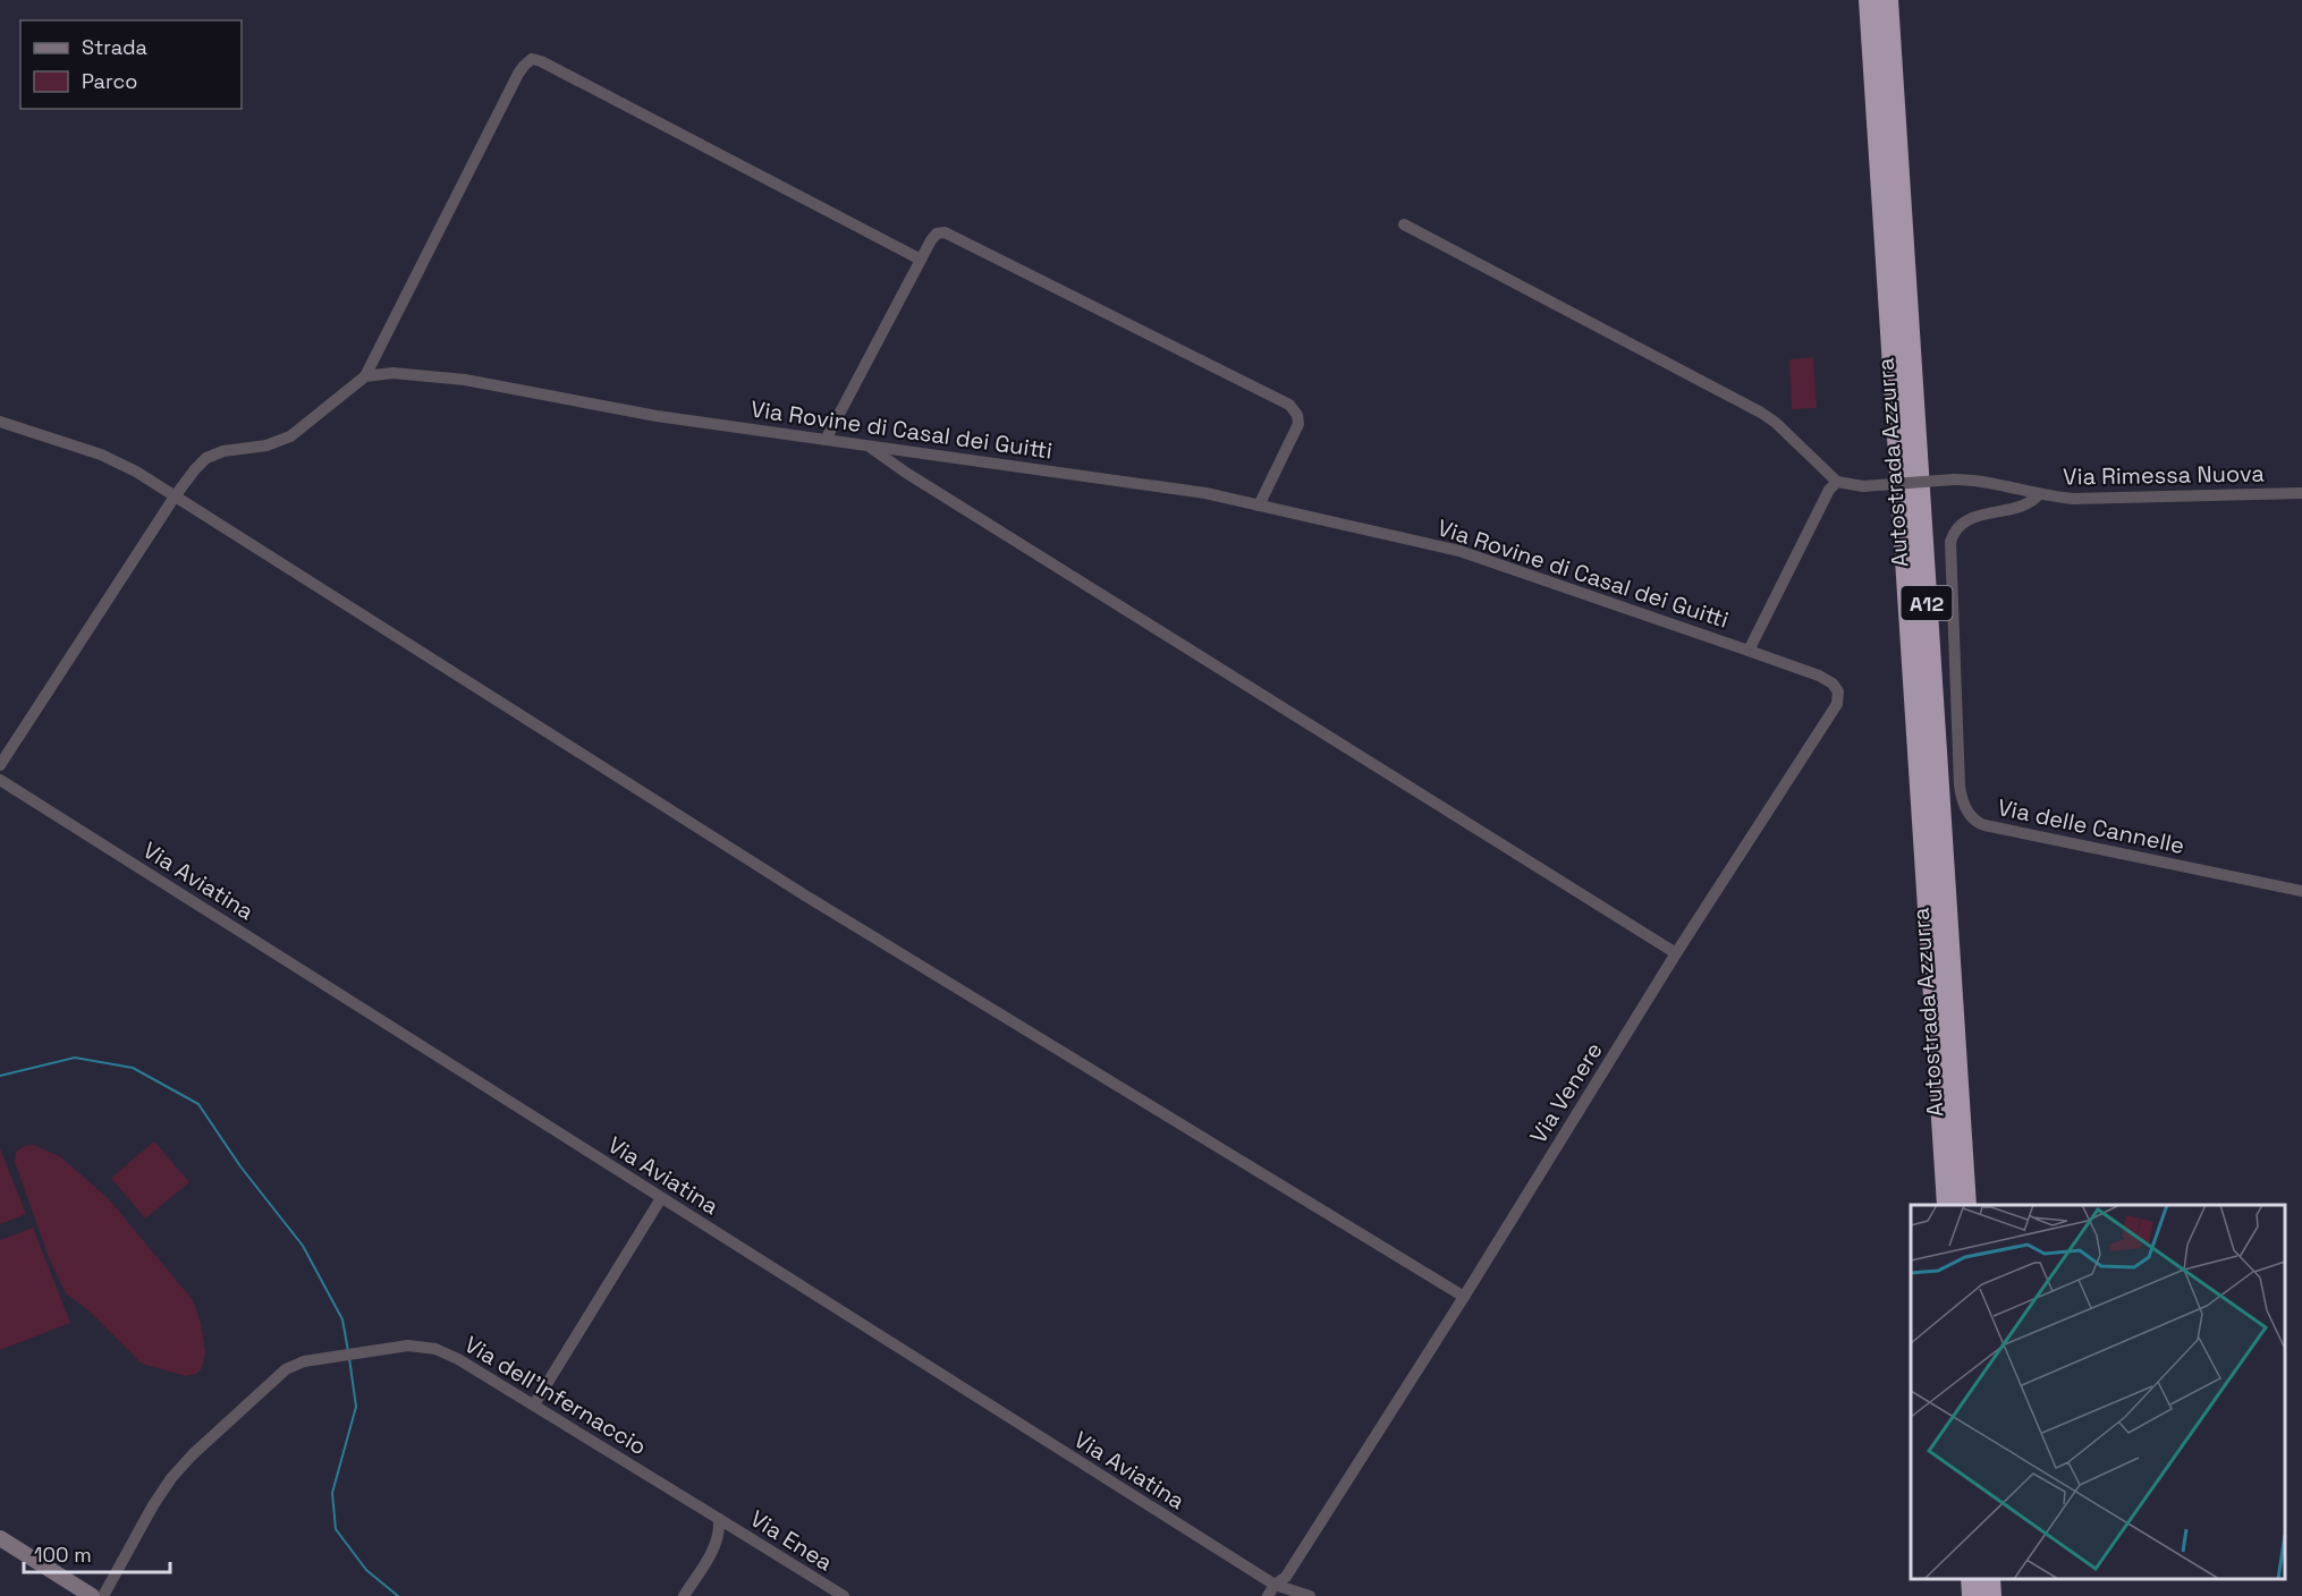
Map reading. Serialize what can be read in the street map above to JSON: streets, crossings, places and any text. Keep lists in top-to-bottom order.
{
  "streets": {
    "highway": ["Autostrada Azzurra", "A12"],
    "street": [
      "Via Rovine di Casal dei Guitti",
      "Via Rimessa Nuova",
      "Via delle Cannelle",
      "Via Aviatina",
      "Via Venere",
      "Via dell'Infernaccio",
      "Via Enea"
    ]
  },
  "crossings": [
    ["Via Rovine di Casal dei Guitti", "Via Rimessa Nuova"],
    ["Via Rovine di Casal dei Guitti", "Via Venere"],
    ["Via Rimessa Nuova", "Via delle Cannelle"],
    ["Via Aviatina", "Via Venere"],
    ["Via dell'Infernaccio", "Via Enea"]
  ],
  "legend": ["Strada", "Parco"],
  "scale_bar": "100 m"
}
